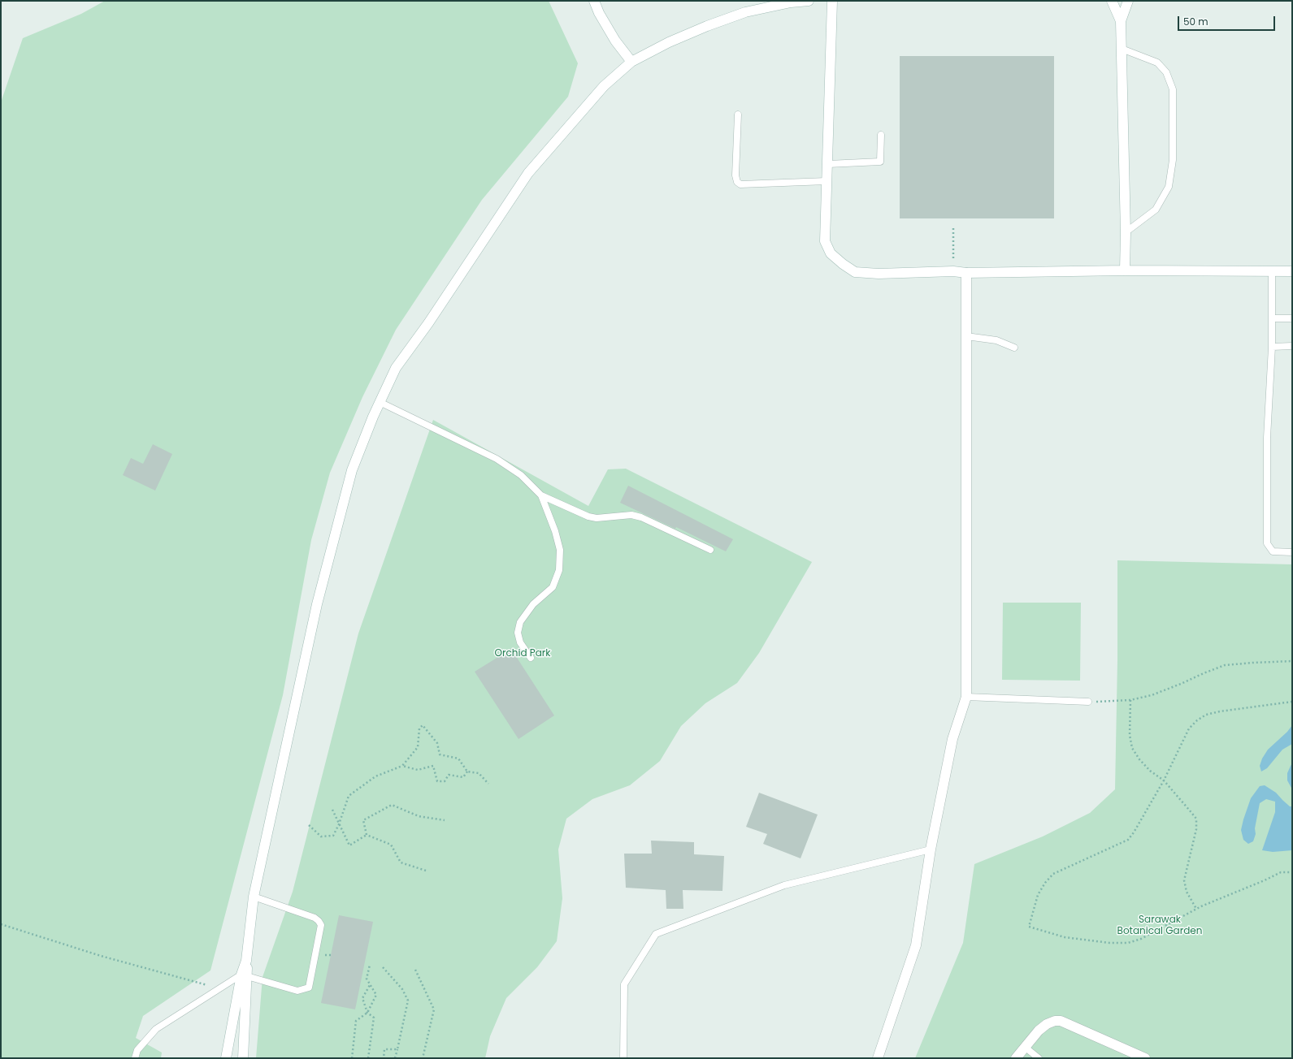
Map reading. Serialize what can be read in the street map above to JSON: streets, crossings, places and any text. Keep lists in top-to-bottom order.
{
  "parks": ["Orchid Park", "Sarawak Botanical Garden"],
  "scale_bar": "50 m"
}
